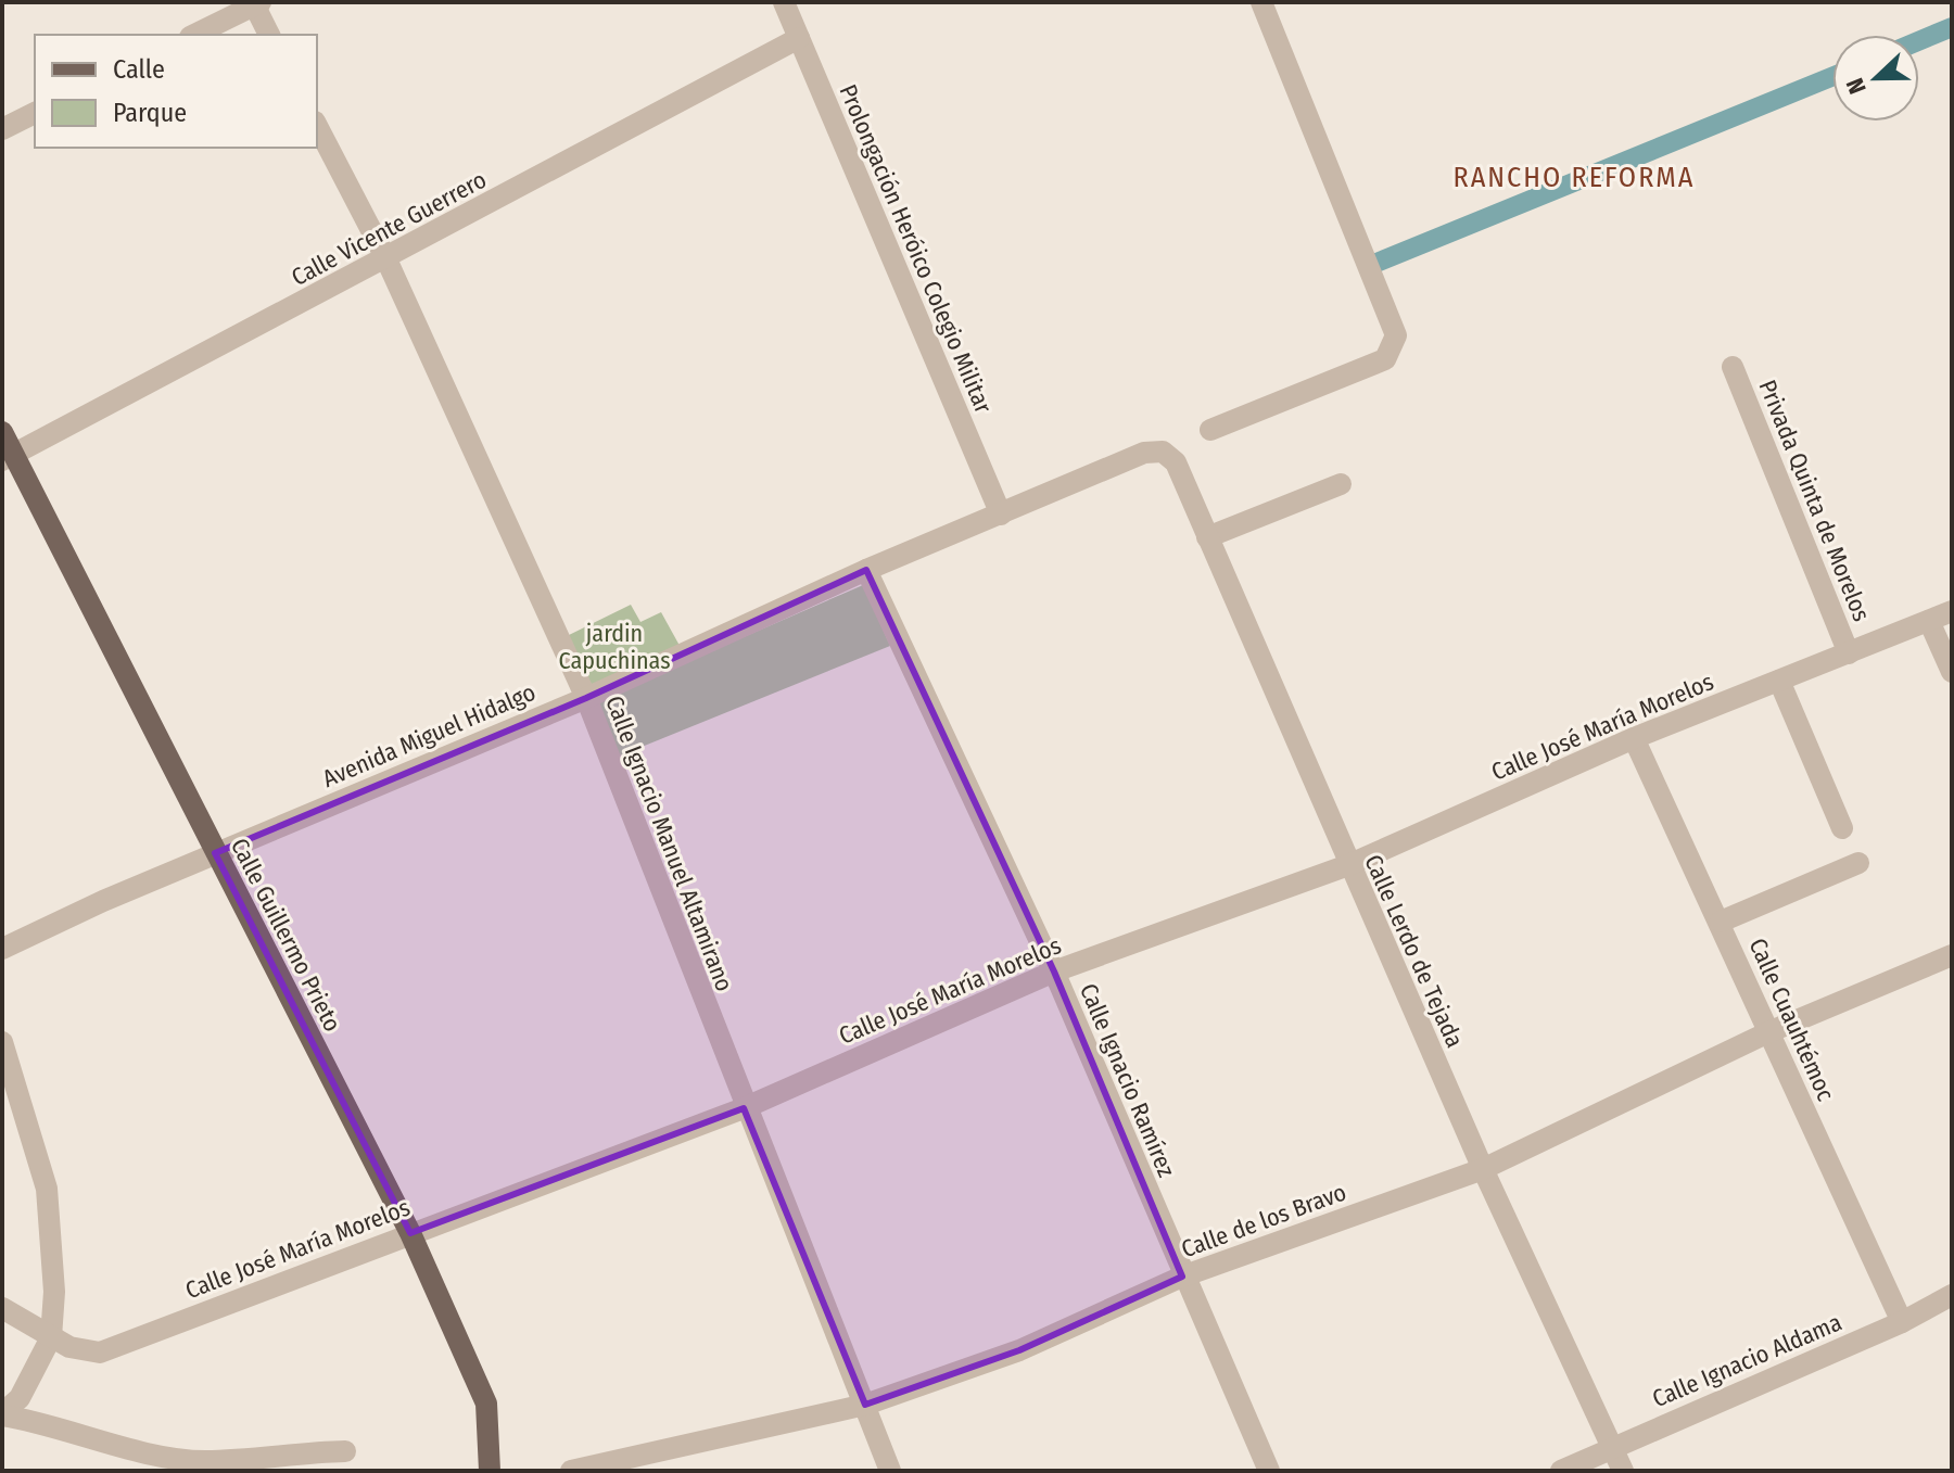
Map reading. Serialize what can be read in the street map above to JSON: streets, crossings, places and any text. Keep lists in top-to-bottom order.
{
  "streets": {
    "main road": ["Calle Guillermo Prieto"],
    "street": [
      "Calle Vicente Guerrero",
      "Prolongación Heróico Colegio Militar",
      "Privada Quinta de Morelos",
      "Calle José María Morelos",
      "Avenida Miguel Hidalgo",
      "Calle Ignacio Manuel Altamirano",
      "Calle Lerdo de Tejada",
      "Calle Cuauhtémoc",
      "Calle Ignacio Ramírez",
      "Calle de los Bravo",
      "Calle Ignacio Aldama"
    ]
  },
  "crossings": [
    ["Calle Vicente Guerrero", "Prolongación Heróico Colegio Militar"],
    ["Calle Vicente Guerrero", "Calle Ignacio Manuel Altamirano"],
    ["Calle Vicente Guerrero", "Calle Guillermo Prieto"],
    ["Prolongación Heróico Colegio Militar", "Avenida Miguel Hidalgo"],
    ["Privada Quinta de Morelos", "Calle José María Morelos"],
    ["Calle José María Morelos", "Calle Ignacio Manuel Altamirano"],
    ["Calle José María Morelos", "Calle Guillermo Prieto"],
    ["Calle José María Morelos", "Calle Lerdo de Tejada"],
    ["Calle José María Morelos", "Calle Cuauhtémoc"],
    ["Calle José María Morelos", "Calle Ignacio Ramírez"],
    ["Avenida Miguel Hidalgo", "Calle Ignacio Manuel Altamirano"],
    ["Avenida Miguel Hidalgo", "Calle Guillermo Prieto"],
    ["Avenida Miguel Hidalgo", "Calle Lerdo de Tejada"],
    ["Avenida Miguel Hidalgo", "Calle Ignacio Ramírez"],
    ["Calle Ignacio Manuel Altamirano", "Calle de los Bravo"],
    ["Calle Lerdo de Tejada", "Calle de los Bravo"],
    ["Calle Lerdo de Tejada", "Calle Ignacio Aldama"],
    ["Calle Cuauhtémoc", "Calle de los Bravo"],
    ["Calle Cuauhtémoc", "Calle Ignacio Aldama"],
    ["Calle Ignacio Ramírez", "Calle de los Bravo"]
  ],
  "districts": ["RANCHO REFORMA"],
  "parks": ["jardin Capuchinas"],
  "legend": ["Calle", "Parque"],
  "north": "left"
}
